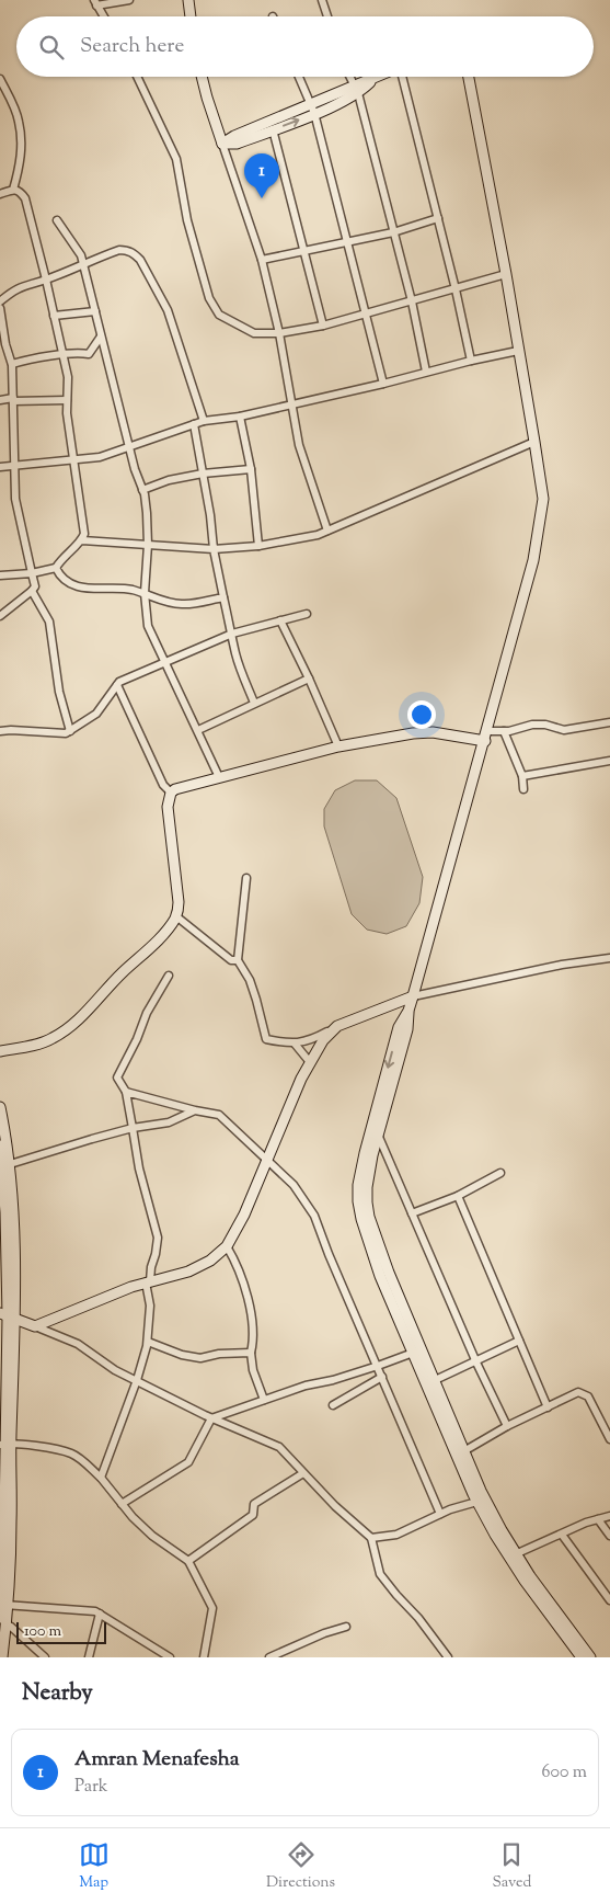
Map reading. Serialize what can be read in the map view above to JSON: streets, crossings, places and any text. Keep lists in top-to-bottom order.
{
  "scale_bar": "100 m",
  "page": {
    "search": "Search here",
    "pins": "1",
    "scale": "100 m",
    "heading": "Nearby",
    "list": [
      {
        "mark": "1",
        "name": "Amran Menafesha",
        "note": "Park",
        "value": "600 m"
      }
    ],
    "nav": ["Map", "Directions", "Saved"]
  }
}
